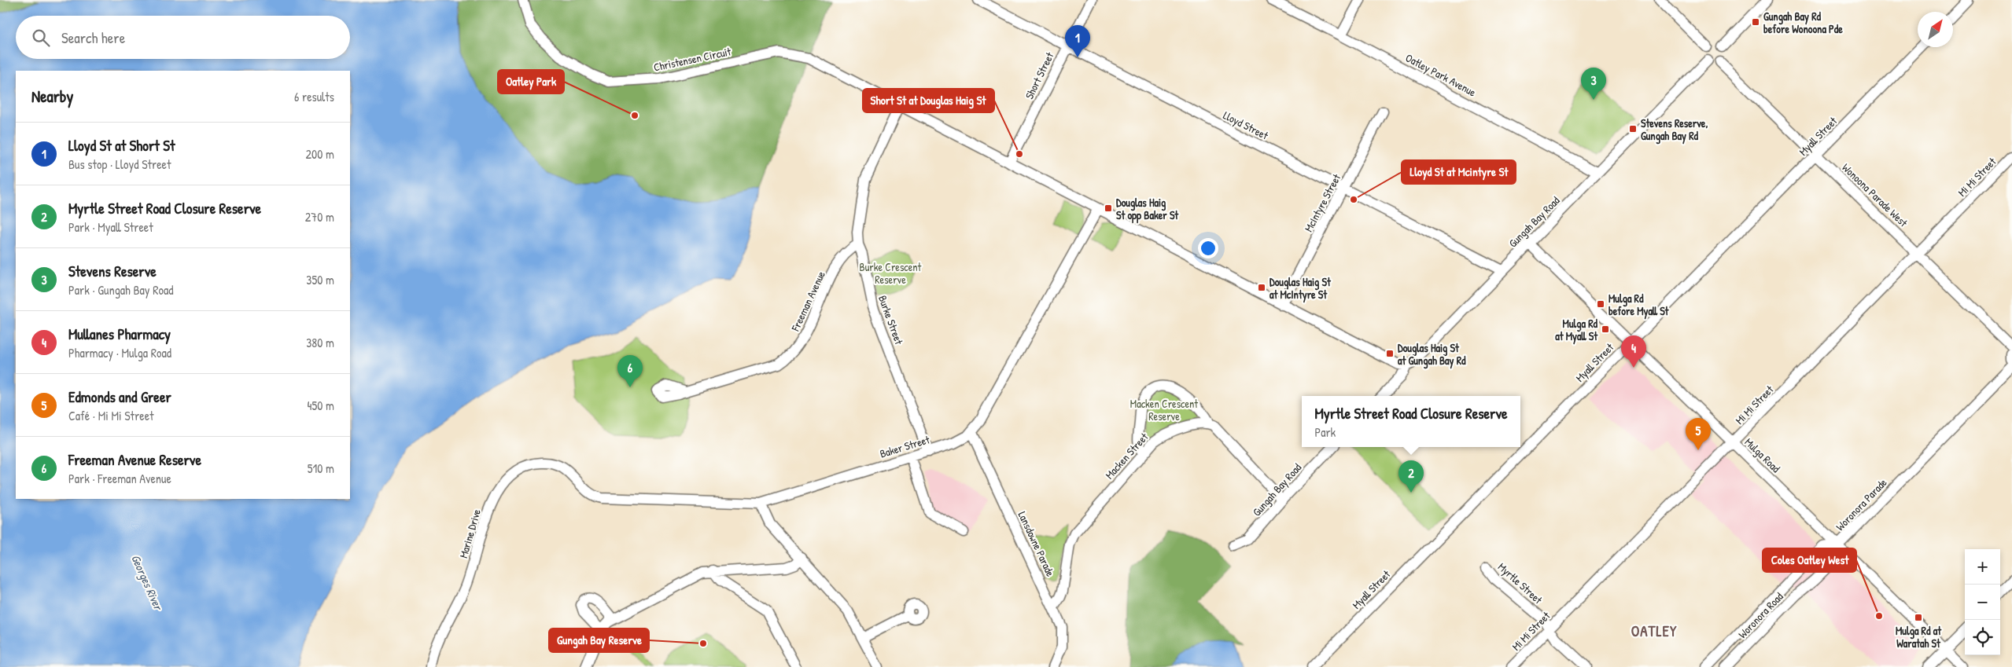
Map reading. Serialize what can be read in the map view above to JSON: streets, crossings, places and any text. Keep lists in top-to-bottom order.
{
  "streets": {
    "street": [
      "Christensen Circuit",
      "Oatley Park Avenue",
      "Short Street",
      "Lloyd Street",
      "Myall Street",
      "Mi Mi Street",
      "Wonoona Parade West",
      "McIntyre Street",
      "Gungah Bay Road",
      "Freeman Avenue",
      "Burke Street",
      "Baker Street",
      "Mulga Road",
      "Macken Street",
      "Woronora Parade",
      "Marine Drive",
      "Lansdowne Parade",
      "Myrtle Street",
      "Woronora Road"
    ]
  },
  "crossings": [
    ["Christensen Circuit", "Short Street"],
    ["Christensen Circuit", "McIntyre Street"],
    ["Christensen Circuit", "Gungah Bay Road"],
    ["Christensen Circuit", "Burke Street"],
    ["Christensen Circuit", "Baker Street"],
    ["Oatley Park Avenue", "Gungah Bay Road"],
    ["Short Street", "Lloyd Street"],
    ["Lloyd Street", "McIntyre Street"],
    ["Lloyd Street", "Gungah Bay Road"],
    ["Myall Street", "Wonoona Parade West"],
    ["Myall Street", "Mulga Road"],
    ["Mi Mi Street", "Wonoona Parade West"],
    ["Mi Mi Street", "Mulga Road"],
    ["Mi Mi Street", "Myrtle Street"],
    ["Wonoona Parade West", "Gungah Bay Road"],
    ["Gungah Bay Road", "Mulga Road"],
    ["Freeman Avenue", "Burke Street"],
    ["Burke Street", "Baker Street"],
    ["Baker Street", "Marine Drive"],
    ["Baker Street", "Lansdowne Parade"],
    ["Mulga Road", "Woronora Parade"],
    ["Mulga Road", "Woronora Road"],
    ["Macken Street", "Lansdowne Parade"],
    ["Woronora Parade", "Woronora Road"]
  ],
  "districts": ["OATLEY"],
  "water": ["Georges River"],
  "parks": ["Burke Crescent Reserve", "Macken Crescent Reserve"],
  "places": {
    "transit": [
      "Gungah Bay Rd before Wonoona Pde",
      "Stevens Reserve, Gungah Bay Rd",
      "Douglas Haig St opp Baker St",
      "Douglas Haig St at McIntyre St",
      "Mulga Rd before Myall St",
      "Mulga Rd at Myall St",
      "Douglas Haig St at Gungah Bay Rd",
      "Mulga Rd at Waratah St"
    ],
    "other": [
      "Oatley Park",
      "Short St at Douglas Haig St",
      "Lloyd St at Mcintyre St",
      "Coles Oatley West",
      "Gungah Bay Reserve"
    ]
  },
  "north": "top right",
  "page": {
    "search": "Search here",
    "pins": [
      "1",
      "3",
      "4",
      "6",
      "5",
      "2"
    ],
    "heading": ["Nearby", "6 results"],
    "list": [
      {
        "mark": "1",
        "name": "Lloyd St at Short St",
        "note": "Bus stop · Lloyd Street",
        "value": "200 m"
      },
      {
        "mark": "2",
        "name": "Myrtle Street Road Closure Reserve",
        "note": "Park · Myall Street",
        "value": "270 m"
      },
      {
        "mark": "3",
        "name": "Stevens Reserve",
        "note": "Park · Gungah Bay Road",
        "value": "350 m"
      },
      {
        "mark": "4",
        "name": "Mullanes Pharmacy",
        "note": "Pharmacy · Mulga Road",
        "value": "380 m"
      },
      {
        "mark": "5",
        "name": "Edmonds and Greer",
        "note": "Café · Mi Mi Street",
        "value": "450 m"
      },
      {
        "mark": "6",
        "name": "Freeman Avenue Reserve",
        "note": "Park · Freeman Avenue",
        "value": "510 m"
      }
    ],
    "popup": ["Myrtle Street Road Closure Reserve", "Park"],
    "map_buttons": ["+", "−"]
  }
}
